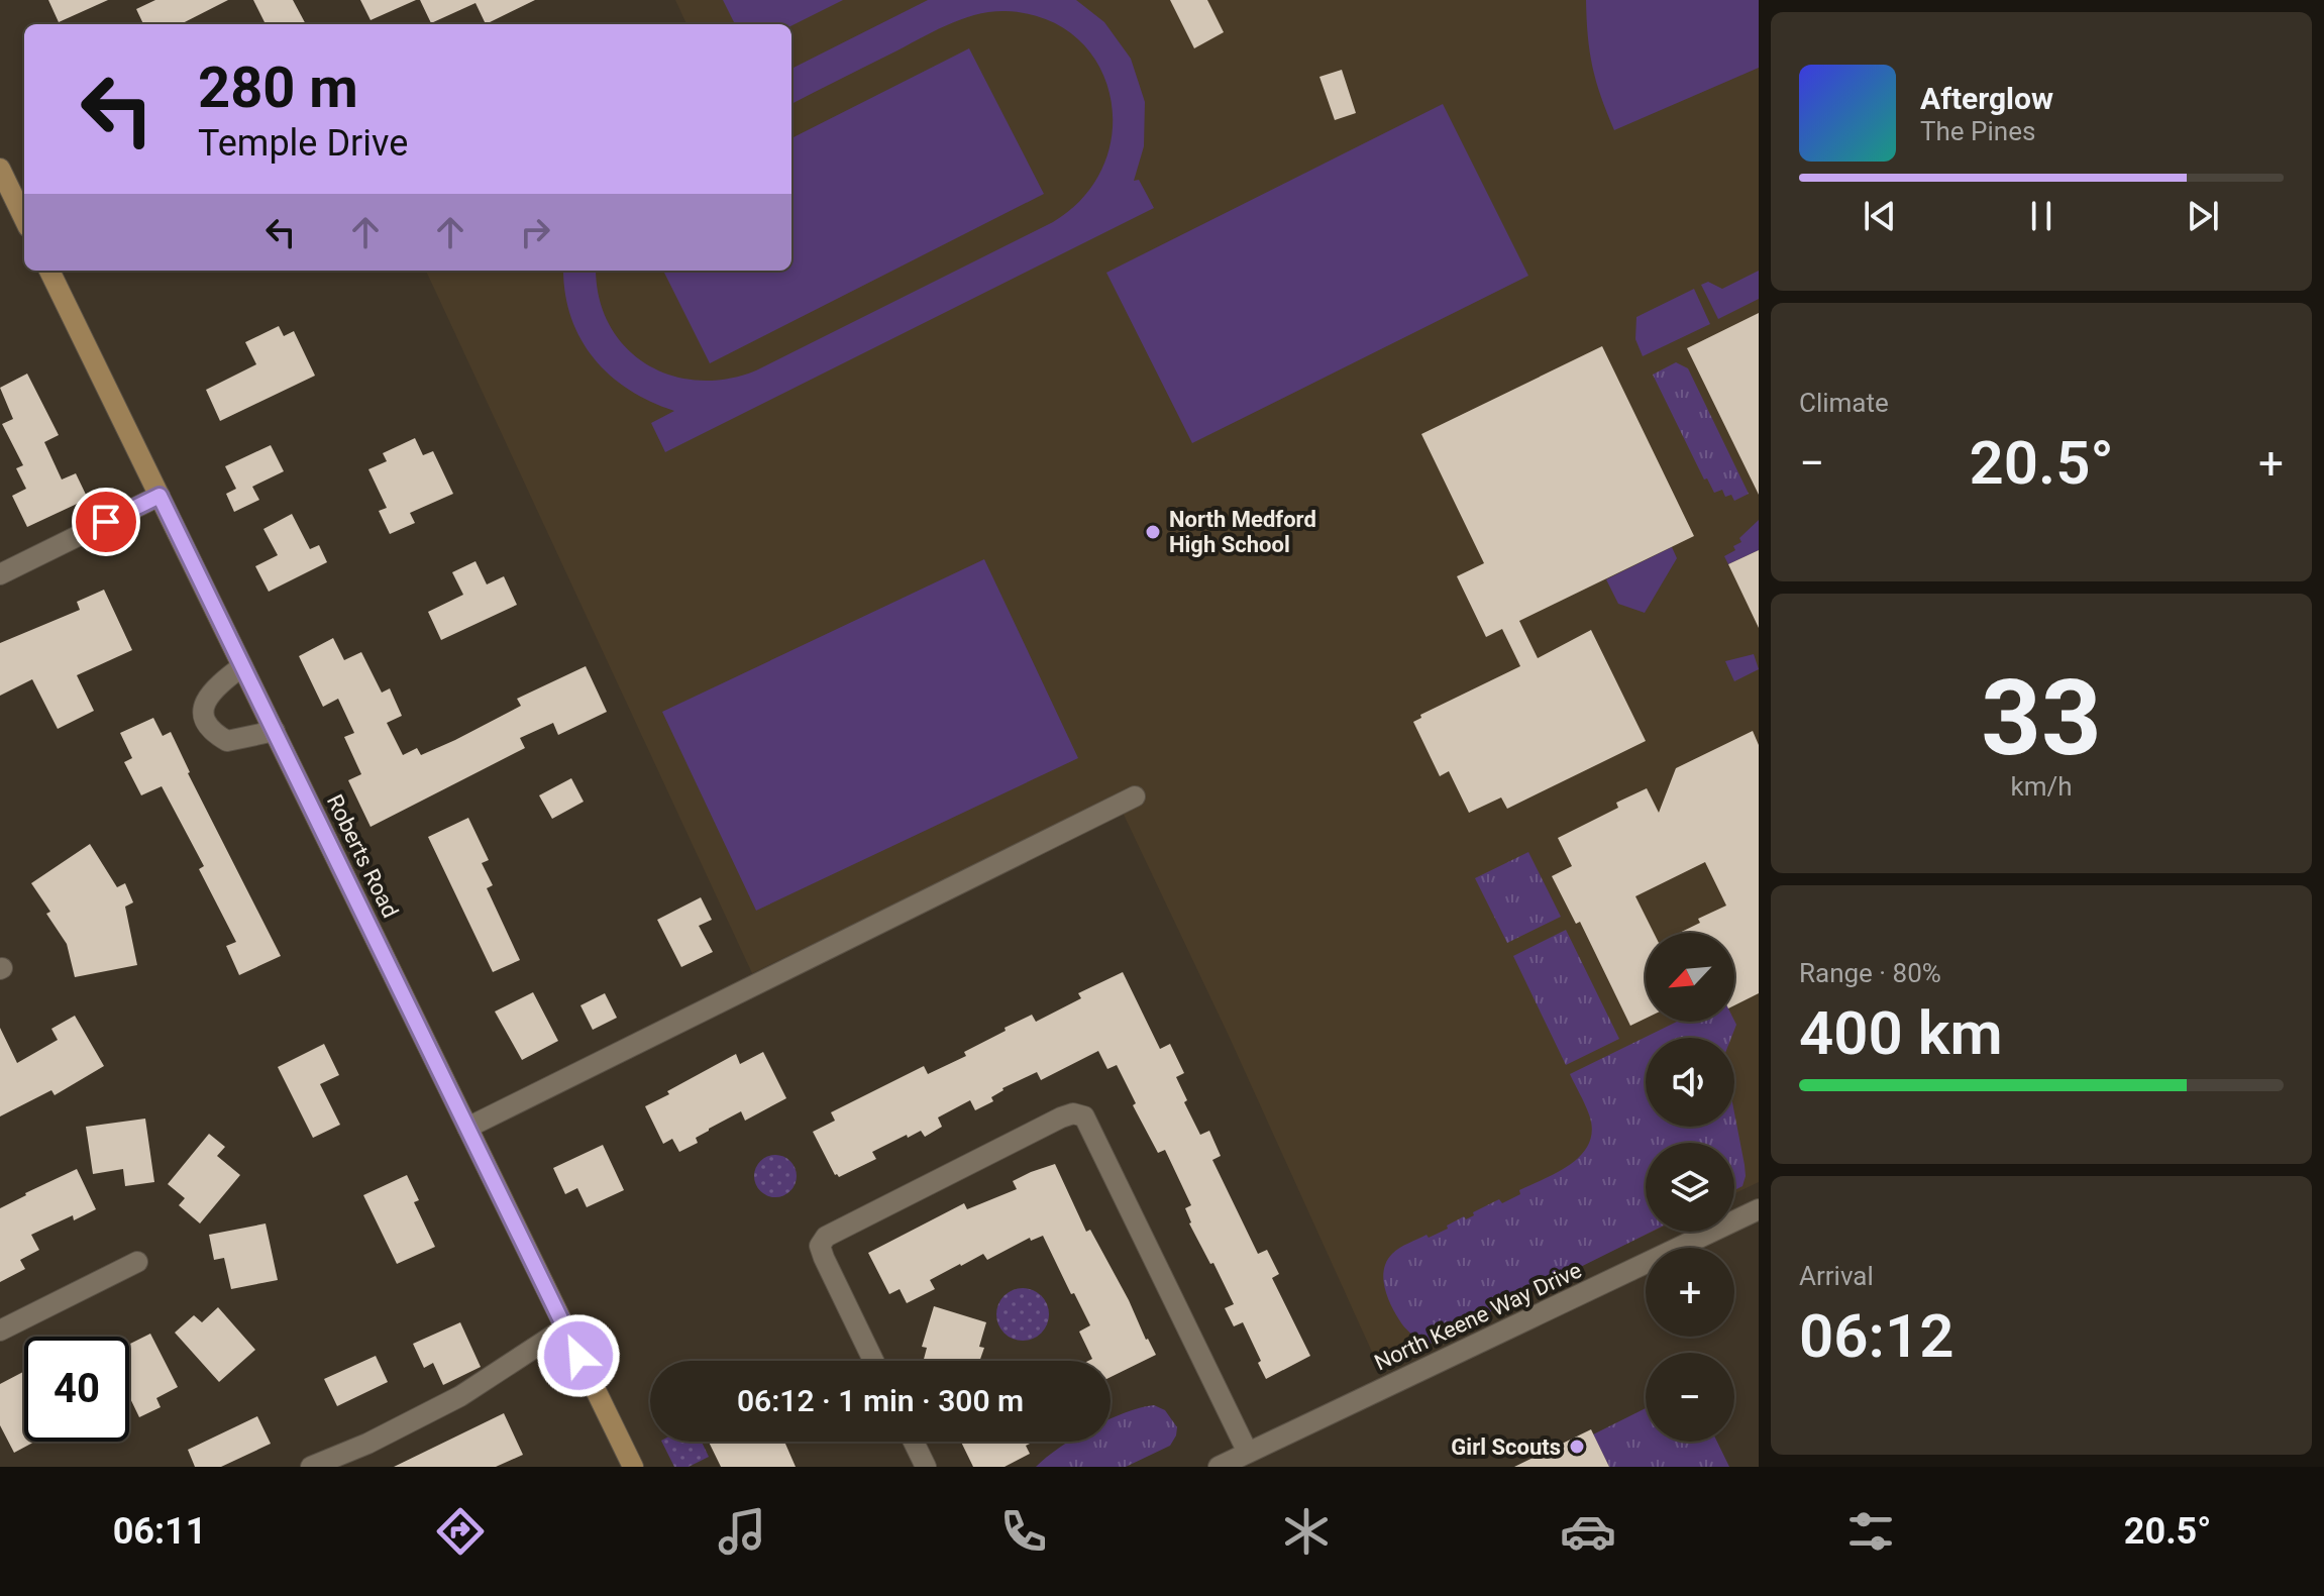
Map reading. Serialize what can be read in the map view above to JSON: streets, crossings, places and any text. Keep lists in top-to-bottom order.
{
  "streets": {
    "street": ["Roberts Road", "North Keene Way Drive"]
  },
  "places": ["North Medford High School", "Girl Scouts"],
  "north": "bottom left",
  "page": {
    "turn": ["280 m", "Temple Drive"],
    "song": ["Afterglow", "The Pines"],
    "tile": [
      "Climate",
      ["33", "km/h"],
      ["Range · 80%", "400 km"],
      ["Arrival", "06:12"]
    ],
    "heat": ["−", "20.5°", "+"],
    "map_buttons": ["+", "−"],
    "limit": "40",
    "trip": "06:12 · 1 min · 300 m",
    "tabs": ["06:11", "20.5°"]
  }
}
